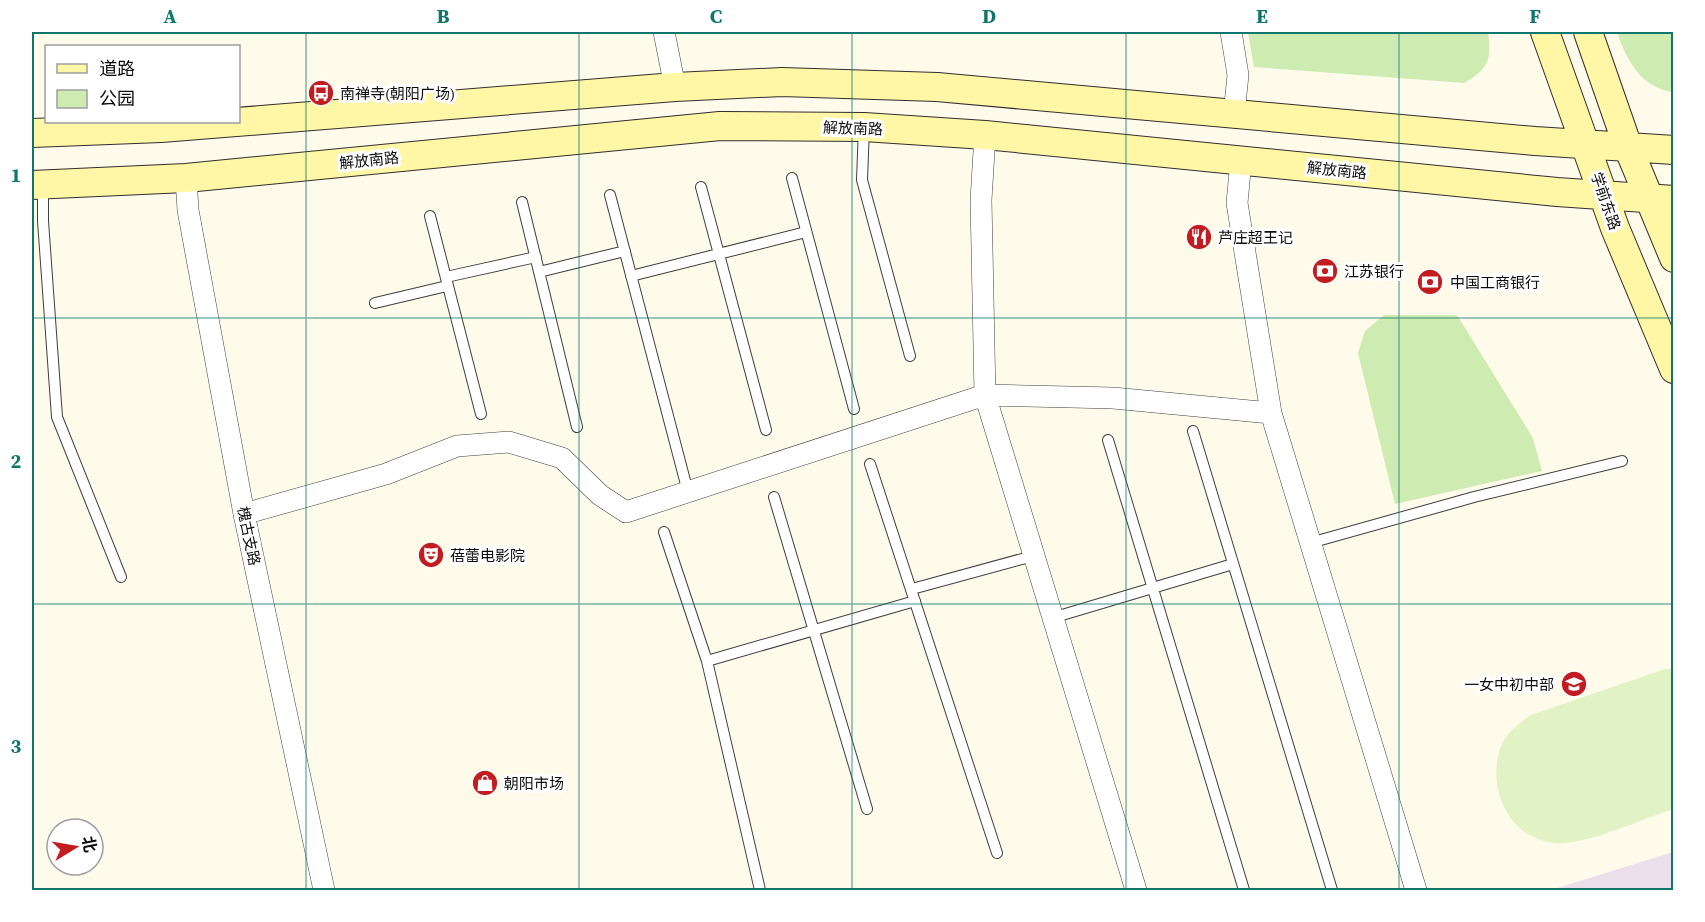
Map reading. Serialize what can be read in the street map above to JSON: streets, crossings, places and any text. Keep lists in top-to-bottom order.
{
  "streets": {
    "main road": ["解放南路", "学前东路"],
    "street": ["槐古支路"]
  },
  "crossings": [
    ["解放南路", "学前东路"],
    ["解放南路", "槐古支路"]
  ],
  "places": {
    "bus stop": ["南禅寺(朝阳广场)"],
    "restaurant": ["芦庄超王记"],
    "bank": ["江苏银行", "中国工商银行"],
    "theatre": ["蓓蕾电影院"],
    "school or university": ["一女中初中部"],
    "shop": ["朝阳市场"]
  },
  "legend": ["道路", "公园"],
  "north": "right",
  "grid": {
    "columns": [
      "A",
      "B",
      "C",
      "D",
      "E",
      "F"
    ],
    "rows": ["1", "2", "3"]
  }
}
